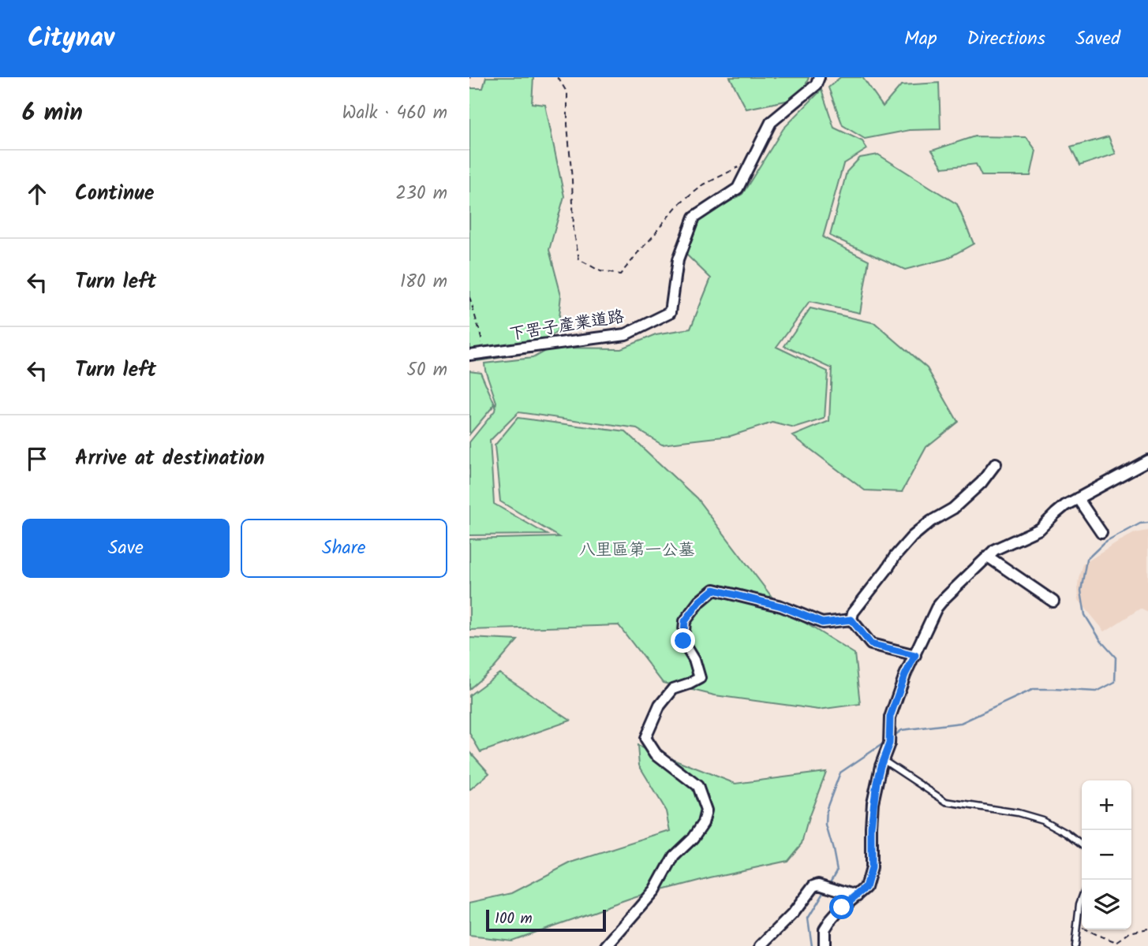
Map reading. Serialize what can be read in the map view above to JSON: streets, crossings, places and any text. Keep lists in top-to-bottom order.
{
  "streets": {
    "street": ["下罟子產業道路"]
  },
  "parks": ["八里區第一公墓"],
  "scale_bar": "100 m",
  "page": {
    "header": "Citynav",
    "nav": ["Map", "Directions", "Saved"],
    "heading": ["6 min", "Walk · 460 m"],
    "list": [
      ["Continue", "230 m"],
      ["Turn left", "180 m"],
      ["Turn left", "50 m"],
      "Arrive at destination"
    ],
    "buttons": ["Save", "Share"],
    "map_buttons": ["+", "−"],
    "scale": "100 m"
  }
}
